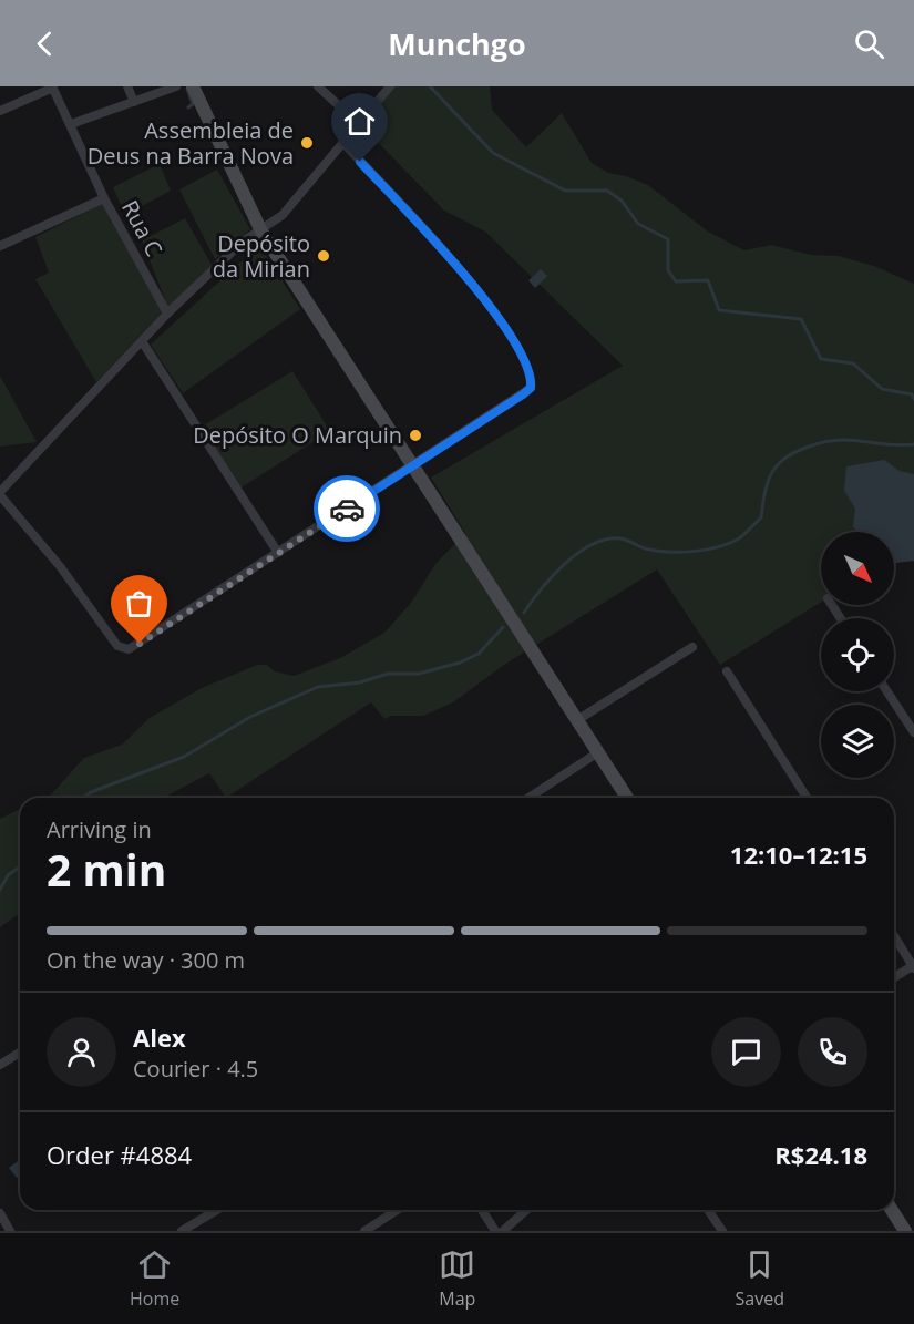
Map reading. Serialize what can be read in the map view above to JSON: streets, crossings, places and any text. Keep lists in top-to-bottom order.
{
  "streets": {
    "street": ["Rua C"]
  },
  "places": ["Assembleia de Deus na Barra Nova", "Depósito da Mirian", "Depósito O Marquin"],
  "north": "bottom right",
  "page": {
    "header": "Munchgo",
    "heading": ["2 min", "Arriving in", "12:10–12:15"],
    "panel": [
      "Alex",
      "Courier · 4.5",
      "Order #4884",
      "R$24.18"
    ],
    "bar": "On the way · 300 m",
    "tabs": ["Home", "Map", "Saved"]
  }
}
